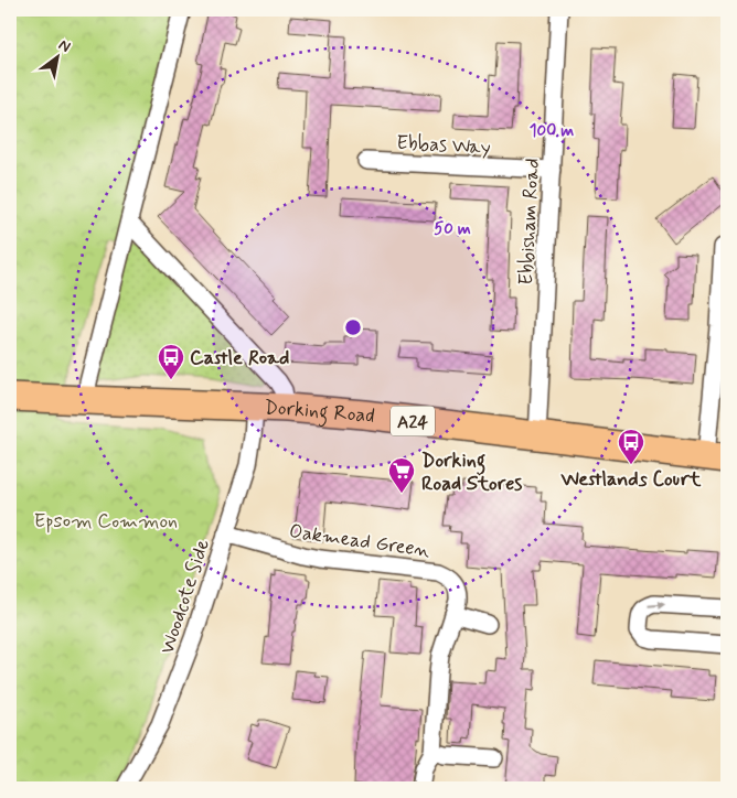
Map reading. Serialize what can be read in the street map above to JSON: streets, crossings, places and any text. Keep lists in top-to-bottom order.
{
  "streets": {
    "highway": ["Dorking Road", "A24"],
    "street": [
      "Ebbas Way",
      "Ebbisham Road",
      "Oakmead Green",
      "Woodcote Side"
    ]
  },
  "crossings": [
    ["Ebbas Way", "Ebbisham Road"],
    ["Ebbisham Road", "Dorking Road"],
    ["Dorking Road", "Woodcote Side"],
    ["Oakmead Green", "Woodcote Side"]
  ],
  "parks": ["Epsom Common"],
  "places": {
    "bus stop": ["Castle Road", "Westlands Court"],
    "supermarket": ["Dorking Road Stores"]
  },
  "north": "top right",
  "rings": ["100 m", "50 m"]
}
